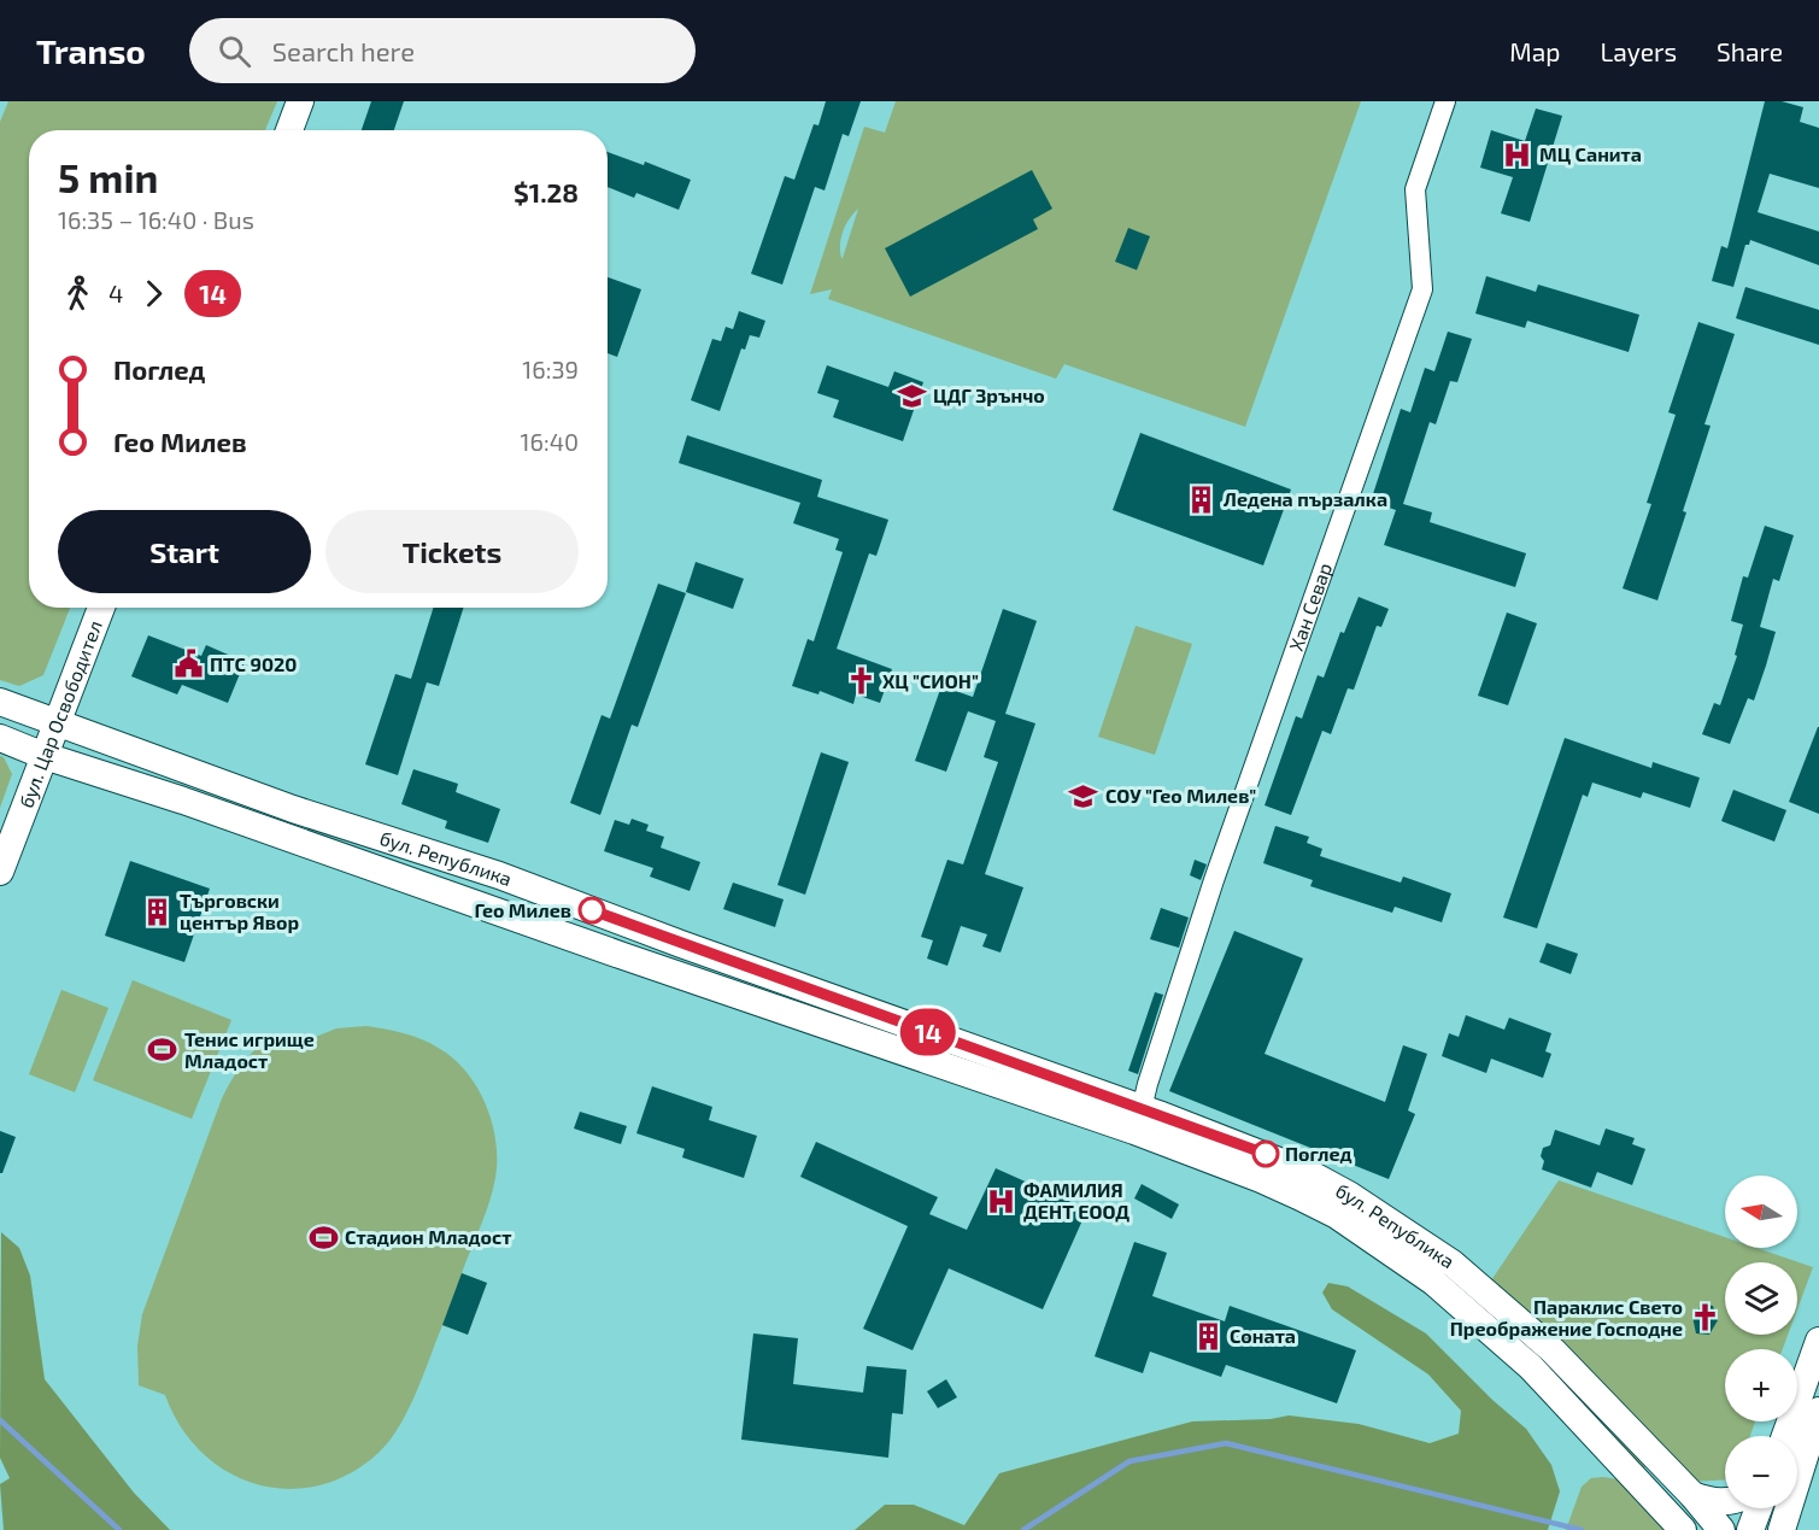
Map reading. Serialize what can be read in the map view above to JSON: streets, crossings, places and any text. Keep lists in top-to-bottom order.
{
  "streets": {
    "street": ["Хан Севар", "бул. Цар Освободител", "бул. Република"]
  },
  "crossings": [
    ["Хан Севар", "бул. Република"],
    ["бул. Цар Освободител", "бул. Република"]
  ],
  "places": {
    "hospital": ["МЦ Санита", "ФАМИЛИЯ ДЕНТ ЕООД"],
    "school or university": ["ЦДГ Зрънчо", "СОУ \"Гео Милев\""],
    "building": ["Ледена пързалка", "Търговски център Явор", "Соната"],
    "public building": ["ПТС 9020"],
    "church": ["ХЦ \"СИОН\"", "Параклис Свето Преображение Господне"],
    "other": ["Гео Милев", "Поглед"],
    "sports": ["Тенис игрище Младост", "Стадион Младост"]
  },
  "lines": ["bus line 14"],
  "north": "left",
  "page": {
    "header": "Transo",
    "search": "Search here",
    "nav": ["Map", "Layers", "Share"],
    "on_map": "14",
    "heading": ["5 min", "16:35 – 16:40 · Bus", "$1.28"],
    "legs": ["4", "14"],
    "list": [
      {
        "name": "Поглед",
        "value": "16:39"
      },
      {
        "name": "Гео Милев",
        "value": "16:40"
      }
    ],
    "buttons": ["Start", "Tickets"],
    "map_buttons": ["+", "−"]
  }
}
